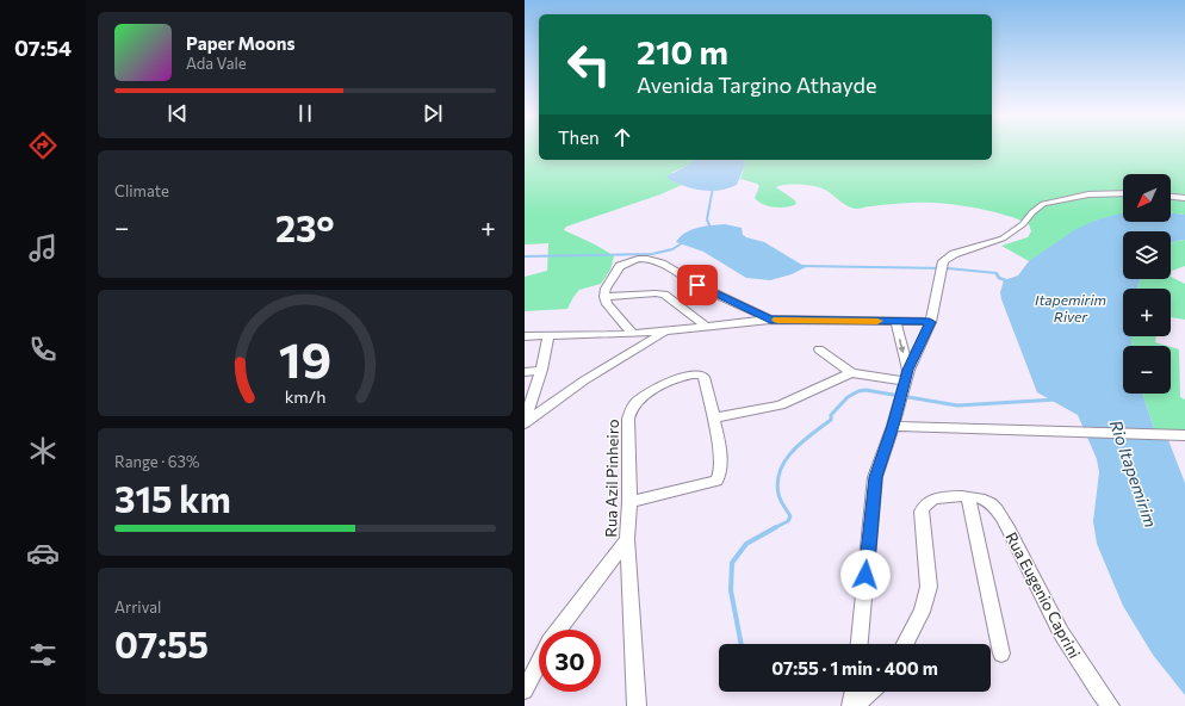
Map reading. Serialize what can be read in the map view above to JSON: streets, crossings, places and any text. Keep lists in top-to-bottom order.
{
  "streets": {
    "street": ["Rua Azil Pinheiro", "Rua Eugenio Caprini"]
  },
  "water": ["Itapemirim River", "Rio Itapemirim"],
  "north": "bottom left",
  "page": {
    "tabs": "07:54",
    "turn": ["210 m", "Avenida Targino Athayde"],
    "song": ["Paper Moons", "Ada Vale"],
    "then": "Then",
    "tile": [
      "Climate",
      ["Range · 63%", "315 km"],
      ["Arrival", "07:55"]
    ],
    "map_buttons": ["+", "−"],
    "heat": ["−", "23°", "+"],
    "limit": "30",
    "trip": "07:55 · 1 min · 400 m",
    "gauge": ["19", "km/h"]
  }
}
